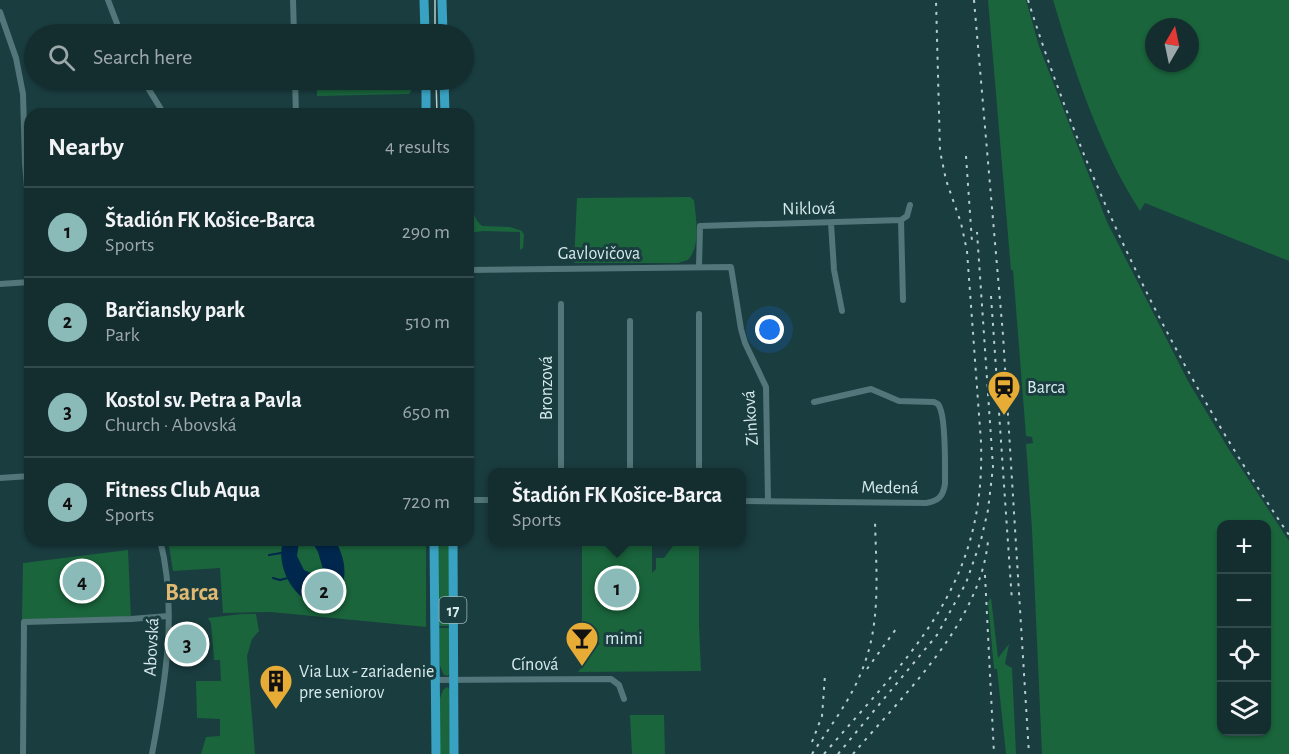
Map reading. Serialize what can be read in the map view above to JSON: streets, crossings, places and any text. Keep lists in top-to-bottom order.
{
  "streets": {
    "main road": ["17"],
    "street": [
      "Niklová",
      "Gavlovičova",
      "Bronzová",
      "Zinková",
      "Medená",
      "Abovská",
      "Cínová"
    ]
  },
  "crossings": [
    ["Niklová", "Gavlovičova"],
    ["Gavlovičova", "Zinková"],
    ["Zinková", "Medená"],
    ["17", "Cínová"]
  ],
  "districts": ["Barca"],
  "places": {
    "station": ["Barca"],
    "bar": ["mimi"],
    "building": ["Via Lux - zariadenie pre seniorov"]
  },
  "north": "top",
  "page": {
    "search": "Search here",
    "heading": ["Nearby", "4 results"],
    "list": [
      {
        "mark": "1",
        "name": "Štadión FK Košice-Barca",
        "note": "Sports",
        "value": "290 m"
      },
      {
        "mark": "2",
        "name": "Barčiansky park",
        "note": "Park",
        "value": "510 m"
      },
      {
        "mark": "3",
        "name": "Kostol sv. Petra a Pavla",
        "note": "Church · Abovská",
        "value": "650 m"
      },
      {
        "mark": "4",
        "name": "Fitness Club Aqua",
        "note": "Sports",
        "value": "720 m"
      }
    ],
    "popup": ["Štadión FK Košice-Barca", "Sports"],
    "map_buttons": ["+", "−"],
    "pins": [
      "4",
      "1",
      "2",
      "3"
    ]
  }
}
